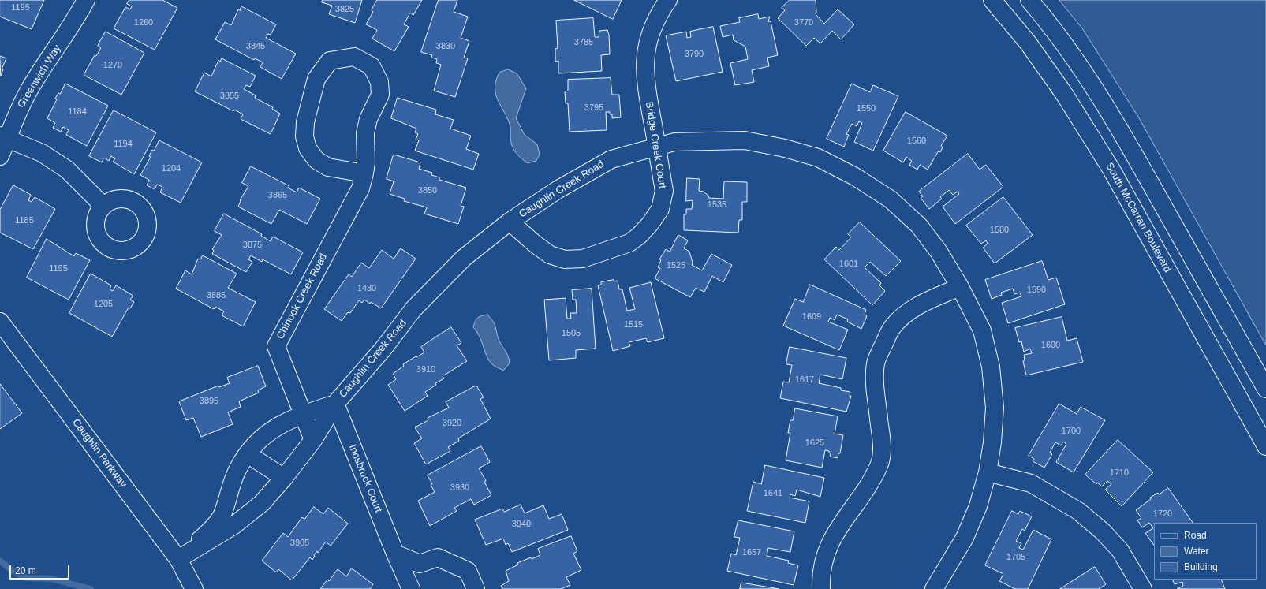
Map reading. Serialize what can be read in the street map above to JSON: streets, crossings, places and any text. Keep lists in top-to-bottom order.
{
  "streets": {
    "street": [
      "Greenwich Way",
      "Bridge Creek Court",
      "Caughlin Creek Road",
      "South McCarran Boulevard",
      "Chinook Creek Road",
      "Caughlin Parkway",
      "Innsbruck Court"
    ]
  },
  "crossings": [
    ["Bridge Creek Court", "Caughlin Creek Road"],
    ["Caughlin Creek Road", "Chinook Creek Road"],
    ["Caughlin Creek Road", "Caughlin Parkway"],
    ["Caughlin Creek Road", "Innsbruck Court"]
  ],
  "house_numbers": [
    "1195",
    "3825",
    "1260",
    "3770",
    "3785",
    "3845",
    "3830",
    "3790",
    "1270",
    "3855",
    "3795",
    "1550",
    "1184",
    "1560",
    "1194",
    "1204",
    "3850",
    "3865",
    "1535",
    "1185",
    "1580",
    "3875",
    "1601",
    "1525",
    "1195",
    "1430",
    "1590",
    "3885",
    "1205",
    "1609",
    "1515",
    "1505",
    "1600",
    "3910",
    "1617",
    "3895",
    "3920",
    "1700",
    "1625",
    "1710",
    "3930",
    "1641",
    "1720",
    "3940",
    "3905",
    "1657",
    "1705"
  ],
  "legend": ["Road", "Water", "Building"],
  "scale_bar": "20 m"
}
